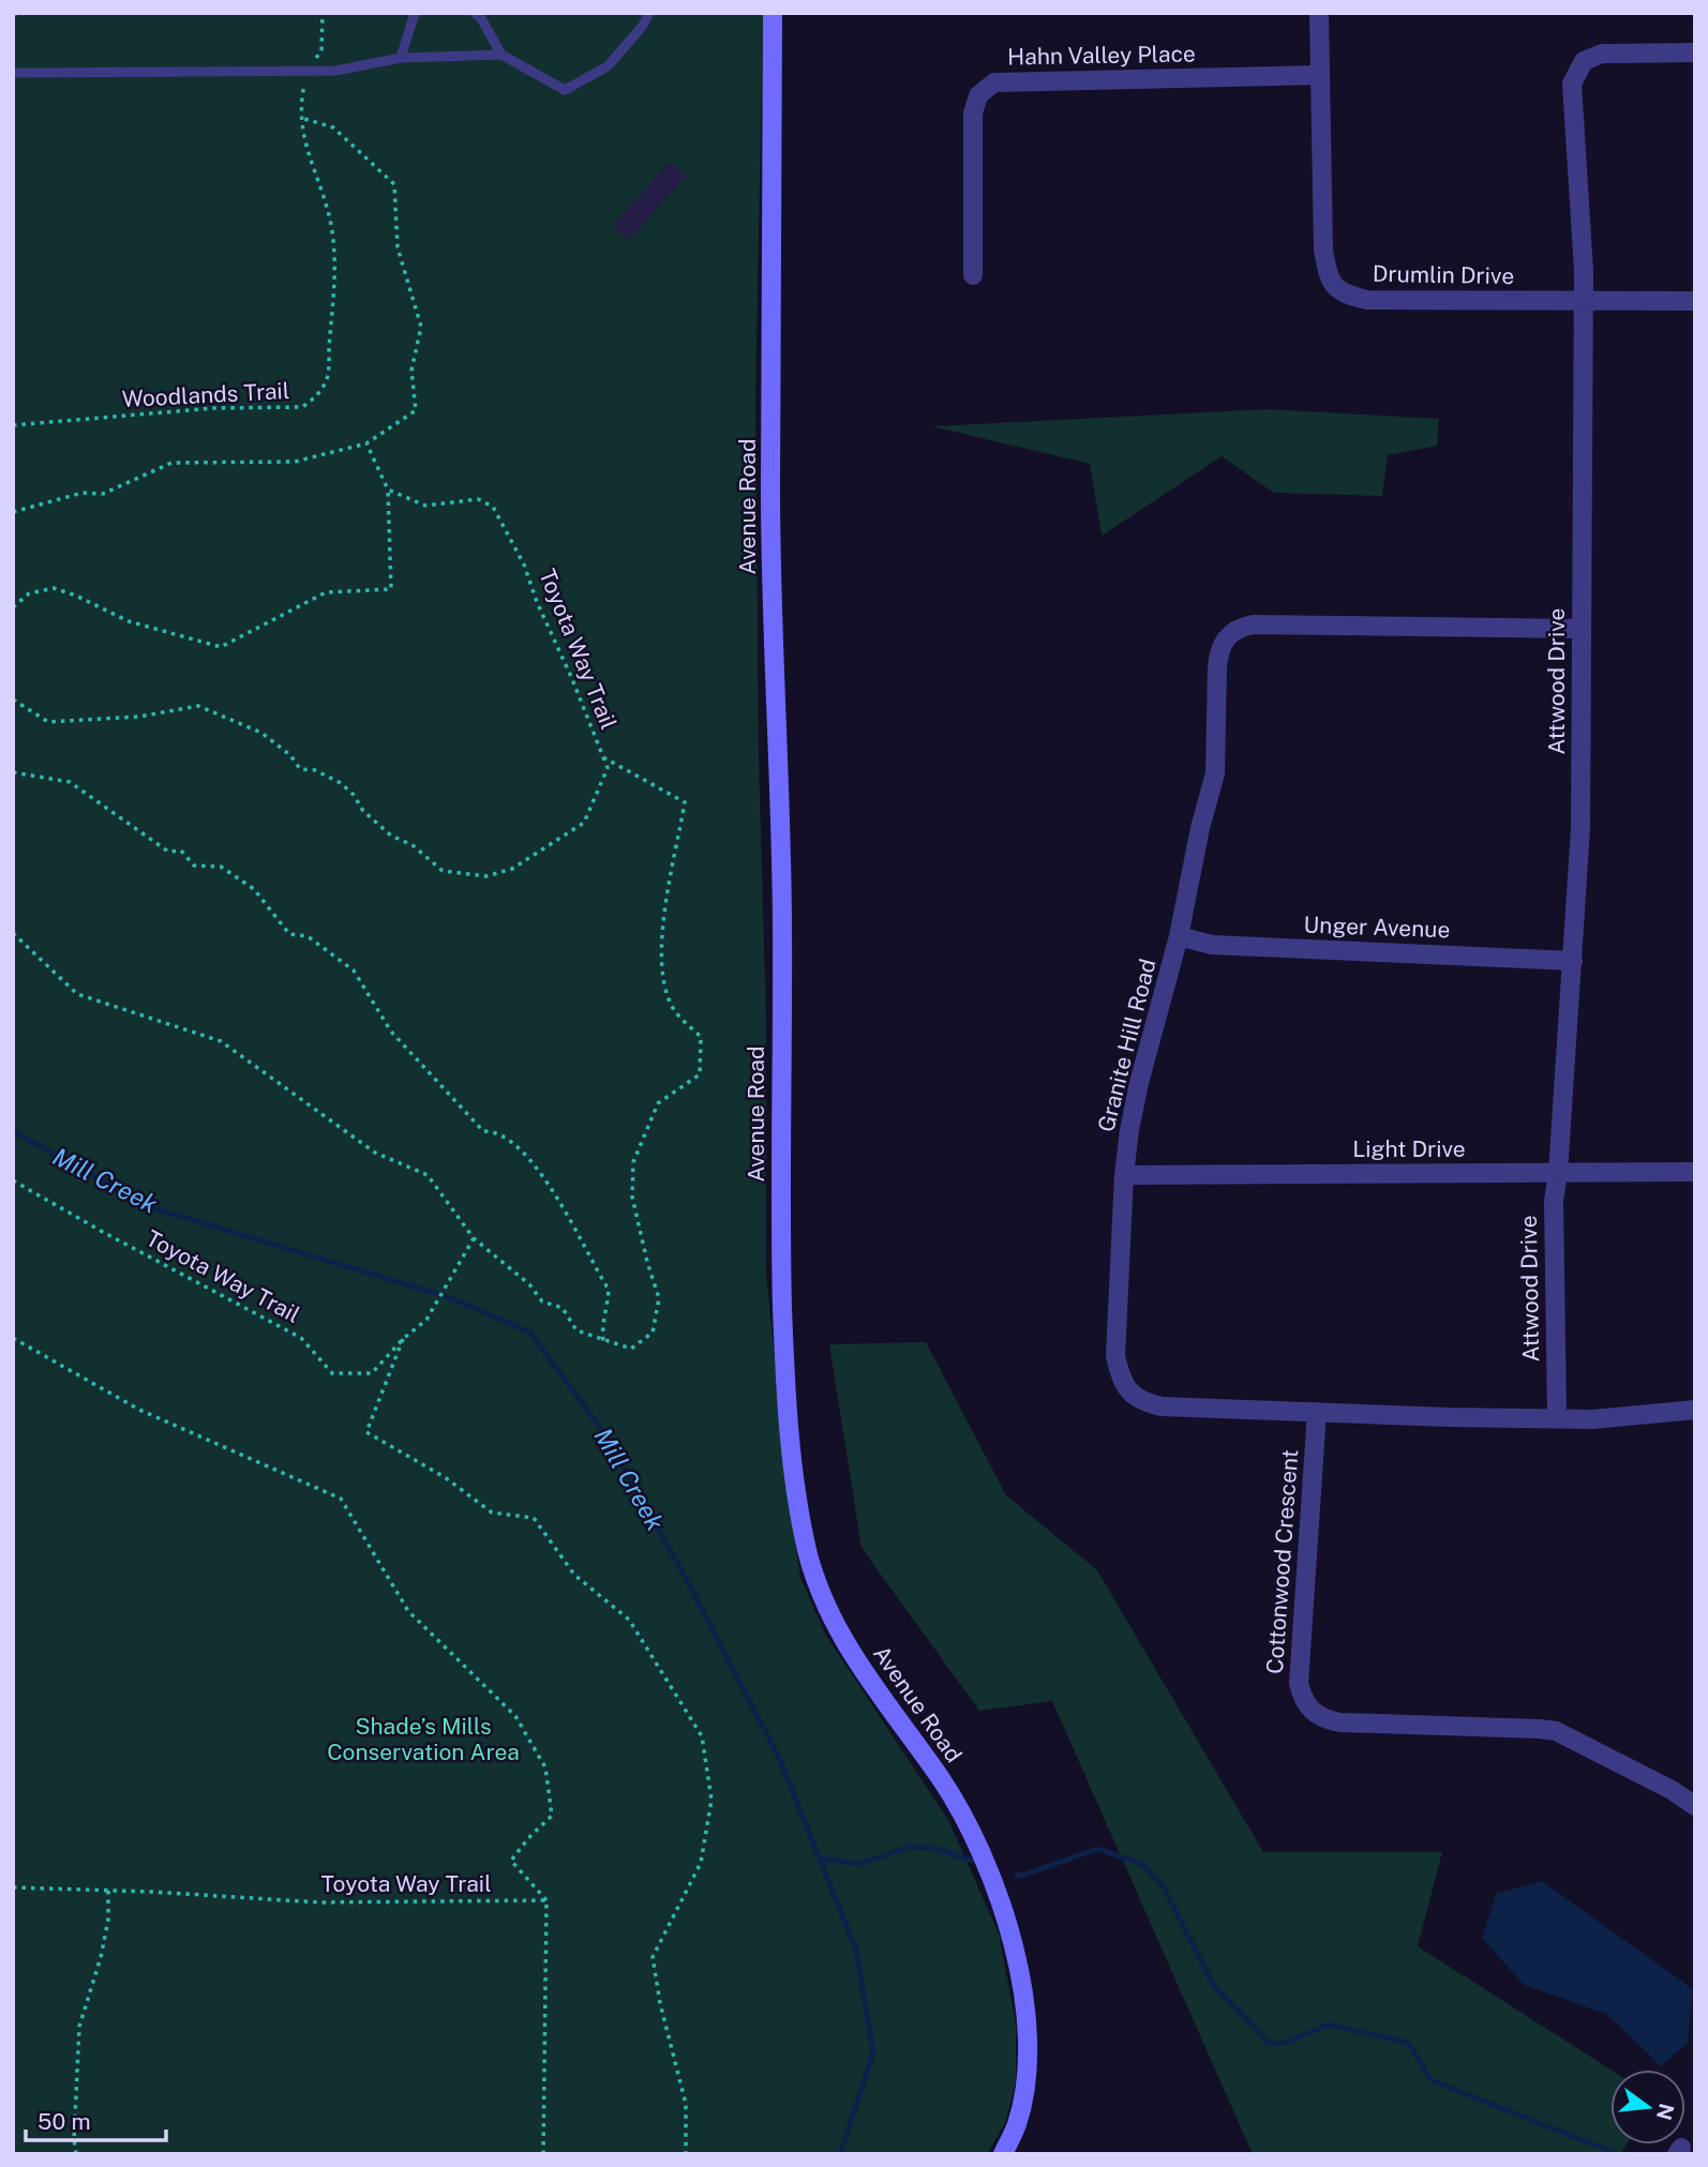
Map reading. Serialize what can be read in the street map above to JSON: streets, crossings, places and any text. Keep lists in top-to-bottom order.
{
  "streets": {
    "street": [
      "Hahn Valley Place",
      "Drumlin Drive",
      "Avenue Road",
      "Attwood Drive",
      "Unger Avenue",
      "Granite Hill Road",
      "Light Drive",
      "Cottonwood Crescent"
    ],
    "path": ["Woodlands Trail", "Toyota Way Trail"]
  },
  "crossings": [
    ["Hahn Valley Place", "Drumlin Drive"],
    ["Drumlin Drive", "Attwood Drive"],
    ["Attwood Drive", "Unger Avenue"],
    ["Attwood Drive", "Granite Hill Road"],
    ["Attwood Drive", "Light Drive"],
    ["Unger Avenue", "Granite Hill Road"],
    ["Granite Hill Road", "Light Drive"],
    ["Granite Hill Road", "Cottonwood Crescent"]
  ],
  "water": ["Mill Creek"],
  "parks": ["Shade’s Mills Conservation Area"],
  "scale_bar": "50 m",
  "north": "right"
}
